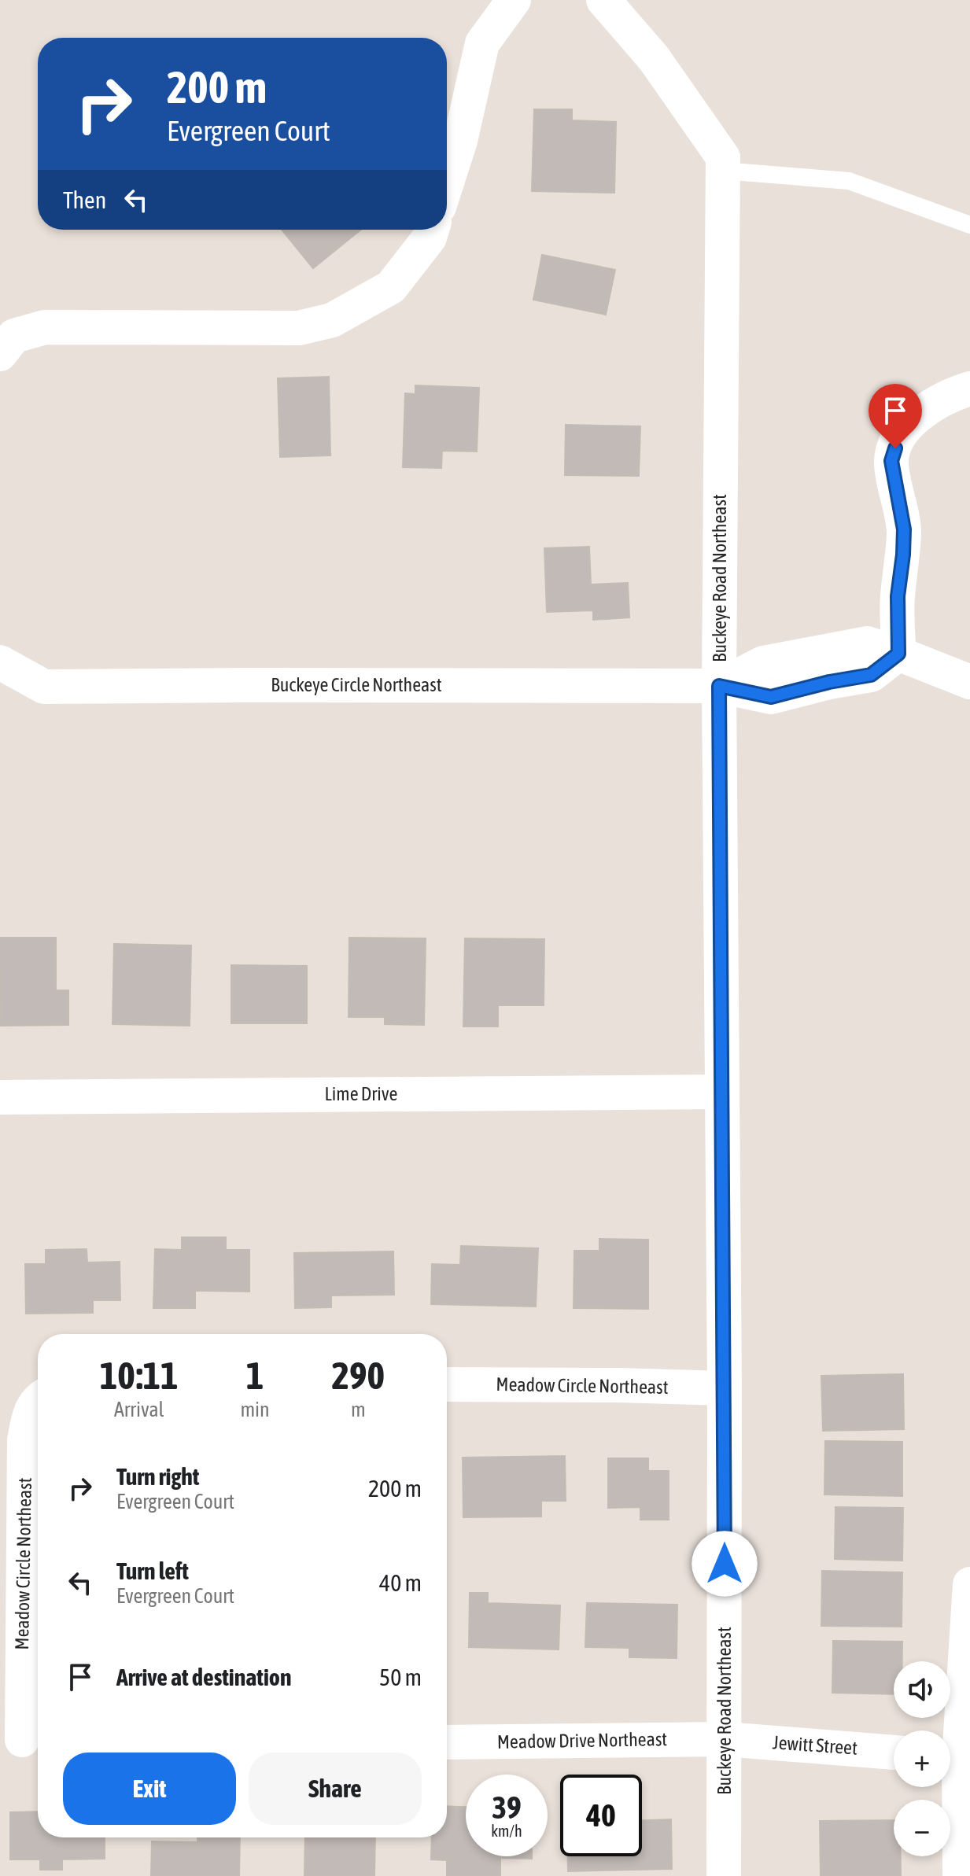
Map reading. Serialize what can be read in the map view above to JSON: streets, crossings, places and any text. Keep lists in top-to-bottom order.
{
  "streets": {
    "street": [
      "Buckeye Road Northeast",
      "Buckeye Circle Northeast",
      "Lime Drive",
      "Meadow Circle Northeast",
      "Meadow Drive Northeast",
      "Jewitt Street"
    ]
  },
  "crossings": [
    ["Buckeye Road Northeast", "Buckeye Circle Northeast"],
    ["Buckeye Road Northeast", "Lime Drive"],
    ["Buckeye Road Northeast", "Meadow Circle Northeast"],
    ["Buckeye Road Northeast", "Meadow Drive Northeast"],
    ["Buckeye Road Northeast", "Jewitt Street"],
    ["Meadow Drive Northeast", "Jewitt Street"]
  ],
  "page": {
    "turn": ["200 m", "Evergreen Court"],
    "then": "Then",
    "eta": [
      "10:11",
      "Arrival",
      "1",
      "min",
      "290",
      "m"
    ],
    "list": [
      {
        "name": "Turn right",
        "note": "Evergreen Court",
        "value": "200 m"
      },
      {
        "name": "Turn left",
        "note": "Evergreen Court",
        "value": "40 m"
      },
      {
        "name": "Arrive at destination",
        "value": "50 m"
      }
    ],
    "map_buttons": ["+", "−"],
    "buttons": ["Exit", "Share"],
    "speed": "39 km/h",
    "limit": "40"
  }
}
